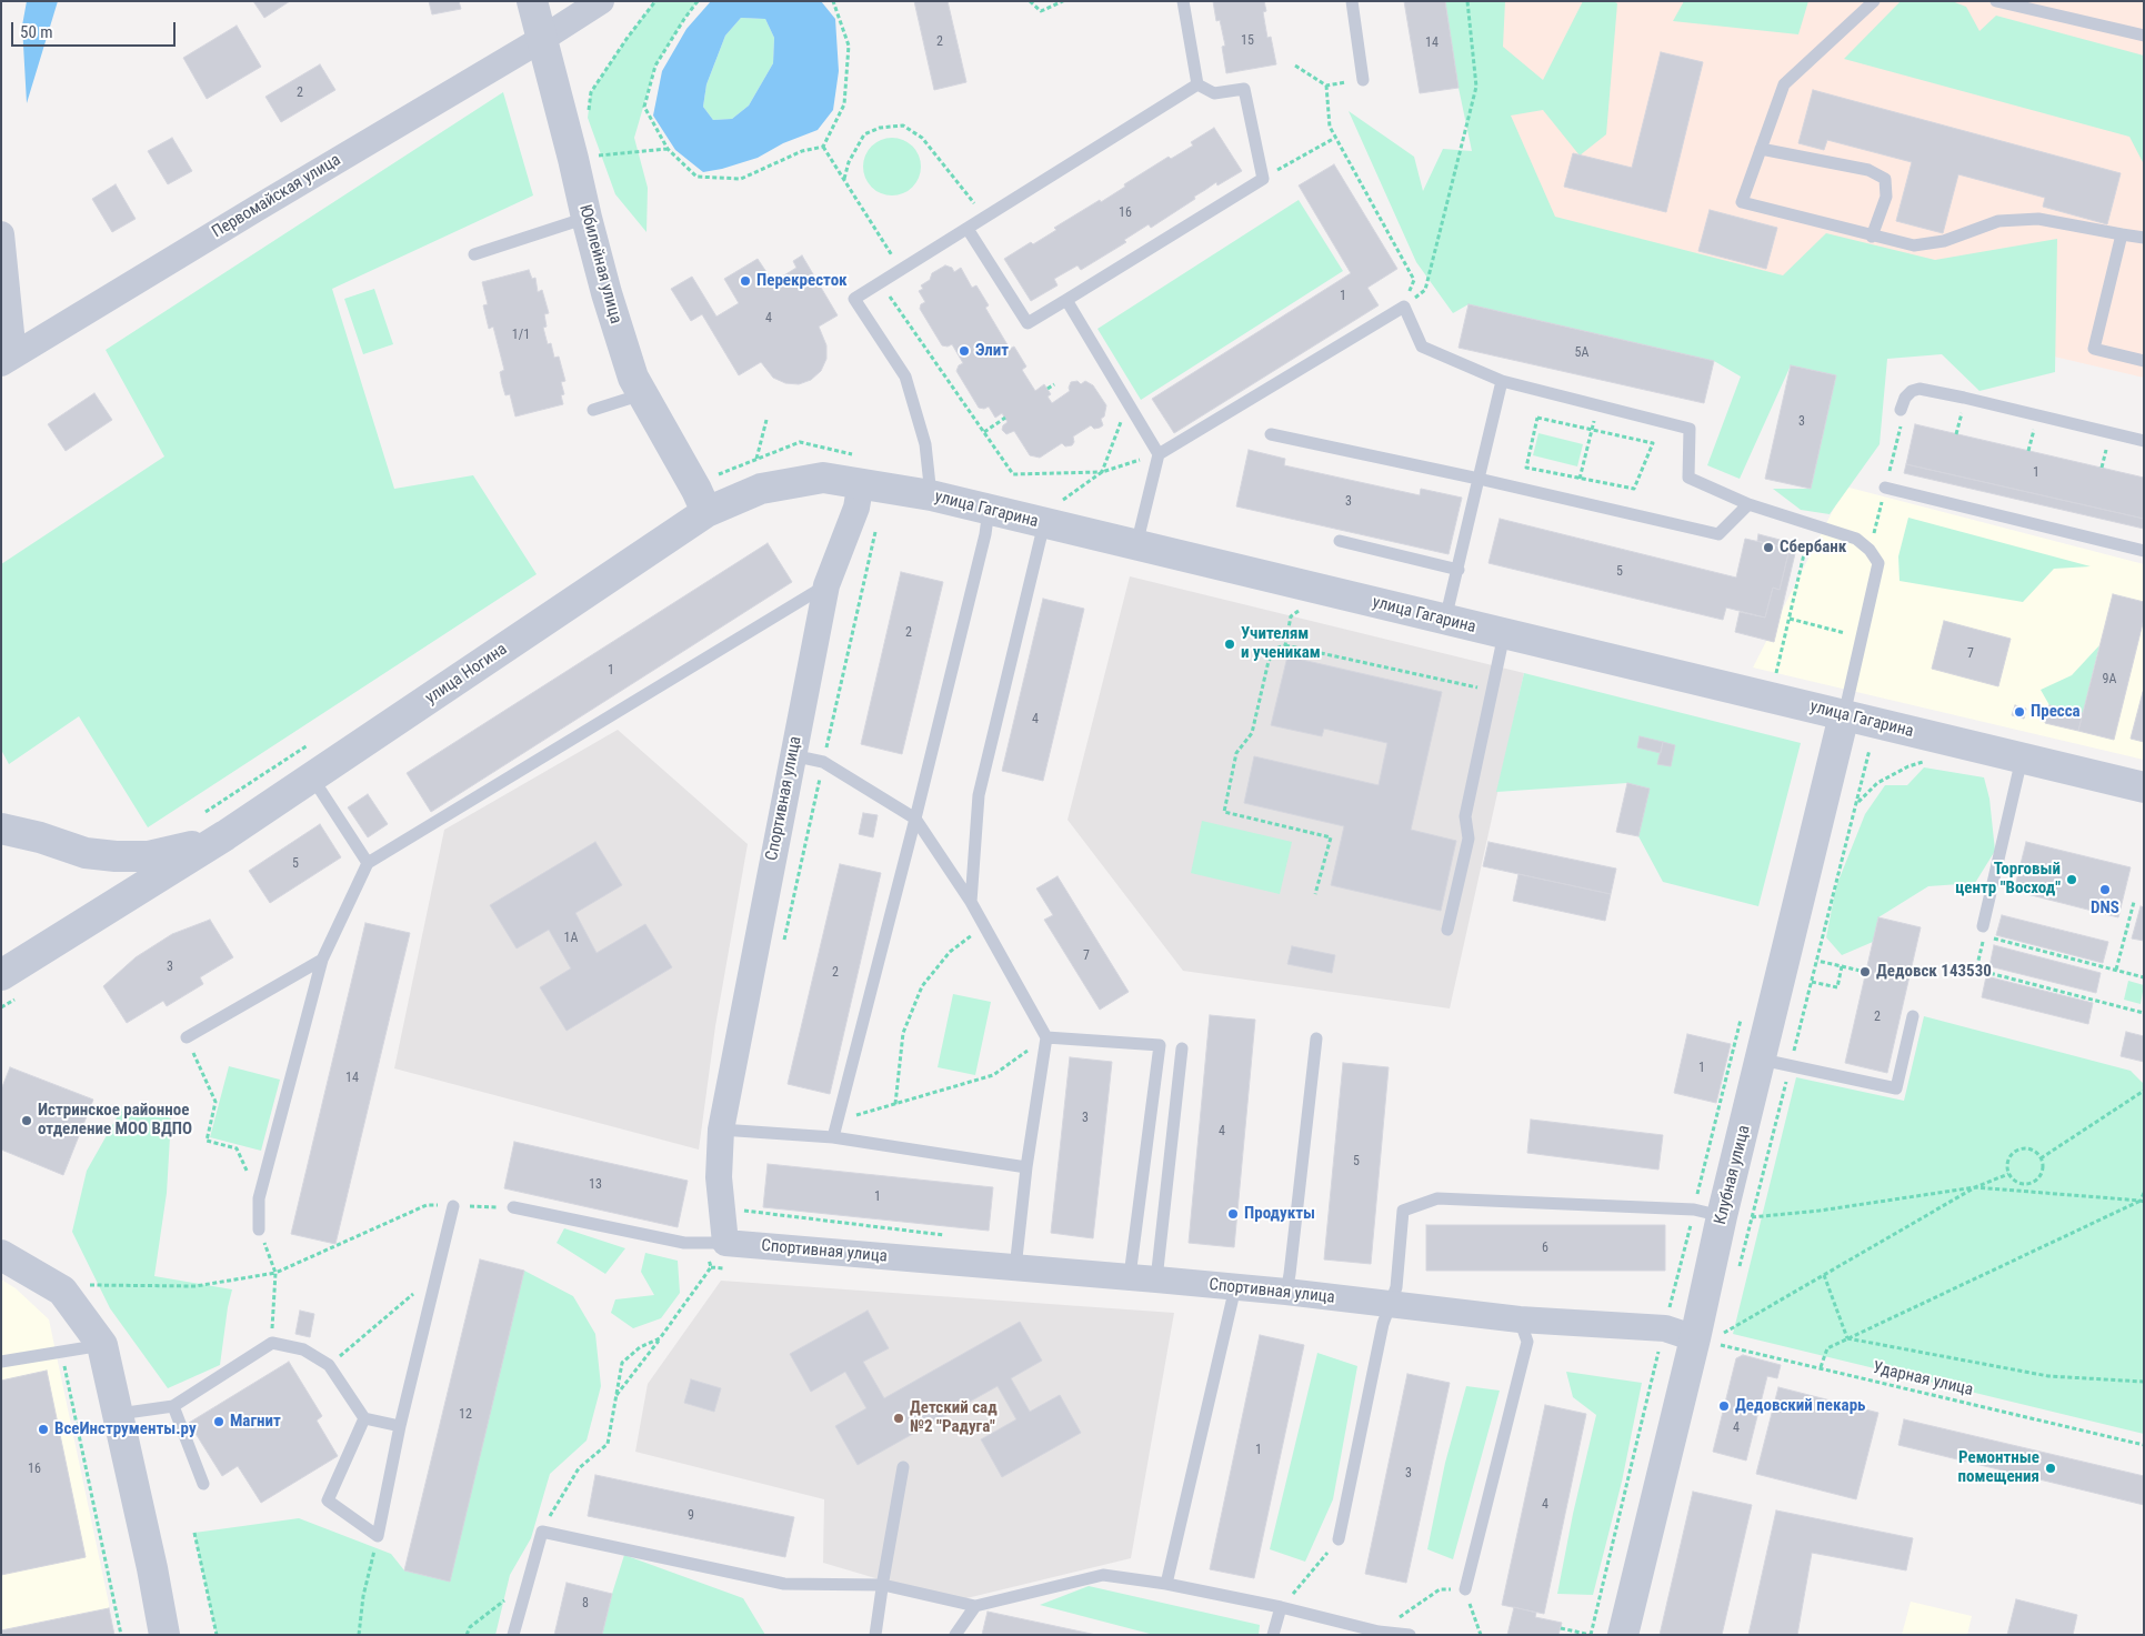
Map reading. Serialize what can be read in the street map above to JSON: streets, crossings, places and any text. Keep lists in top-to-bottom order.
{
  "streets": {
    "street": [
      "Первомайская улица",
      "Юбилейная улица",
      "улица Гагарина",
      "улица Ногина",
      "Спортивная улица",
      "Клубная улица"
    ],
    "path": ["Ударная улица"]
  },
  "crossings": [
    ["Первомайская улица", "Юбилейная улица"],
    ["Юбилейная улица", "улица Гагарина"],
    ["Юбилейная улица", "улица Ногина"],
    ["улица Гагарина", "улица Ногина"],
    ["улица Гагарина", "Спортивная улица"],
    ["улица Гагарина", "Клубная улица"],
    ["Спортивная улица", "Клубная улица"],
    ["Спортивная улица", "Ударная улица"],
    ["Клубная улица", "Ударная улица"]
  ],
  "places": [
    "Перекресток",
    "Элит",
    "Сбербанк",
    "Учителям и ученикам",
    "Пресса",
    "Торговый центр \"Восход\"",
    "DNS",
    "Дедовск 143530",
    "Истринское районное отделение МОО ВДПО",
    "Продукты",
    "Дедовский пекарь",
    "Детский сад №2 \"Радуга\"",
    "Магнит",
    "ВсеИнструменты.ру",
    "Ремонтные помещения"
  ],
  "house_numbers": [
    "15",
    "2",
    "14",
    "2",
    "16",
    "1",
    "4",
    "1/1",
    "5А",
    "3",
    "1",
    "3",
    "5",
    "2",
    "7",
    "1",
    "9А",
    "4",
    "5",
    "1А",
    "7",
    "3",
    "2",
    "2",
    "1",
    "14",
    "3",
    "4",
    "5",
    "13",
    "1",
    "6",
    "12",
    "4",
    "1",
    "16",
    "3",
    "4",
    "9",
    "8"
  ],
  "scale_bar": "50 m"
}
